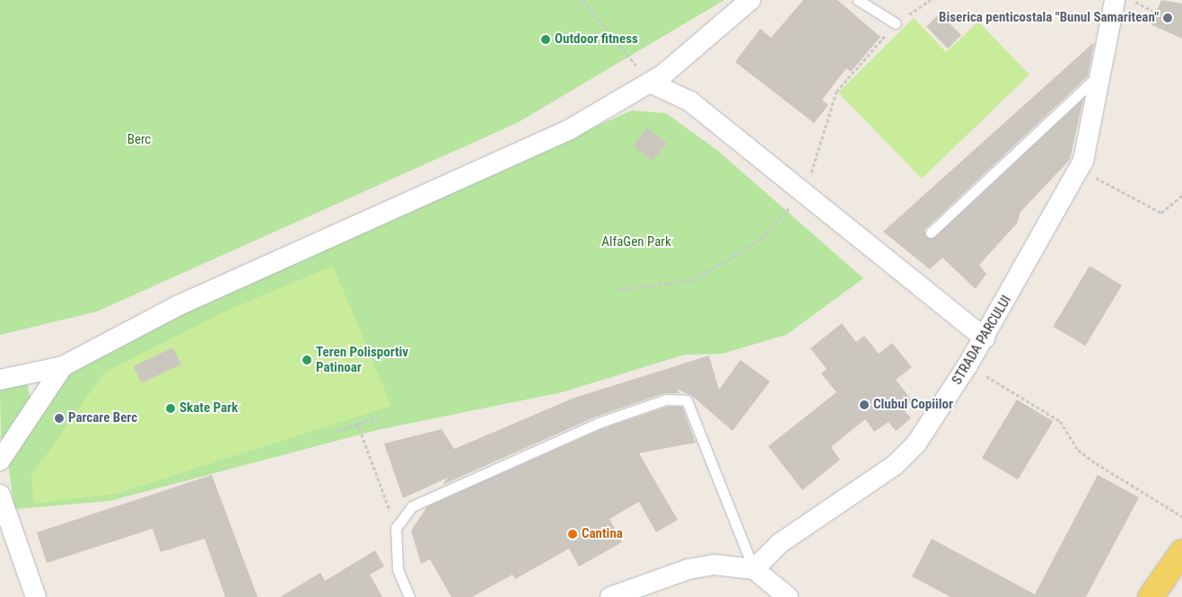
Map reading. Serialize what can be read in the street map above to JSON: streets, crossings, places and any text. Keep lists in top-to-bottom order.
{
  "streets": {
    "street": ["STRADA PARCULUI"]
  },
  "parks": ["Berc", "AlfaGen Park"],
  "places": [
    "Biserica penticostala \"Bunul Samaritean\"",
    "Outdoor fitness",
    "Teren Polisportiv Patinoar",
    "Clubul Copiilor",
    "Skate Park",
    "Parcare Berc",
    "Cantina"
  ]
}
